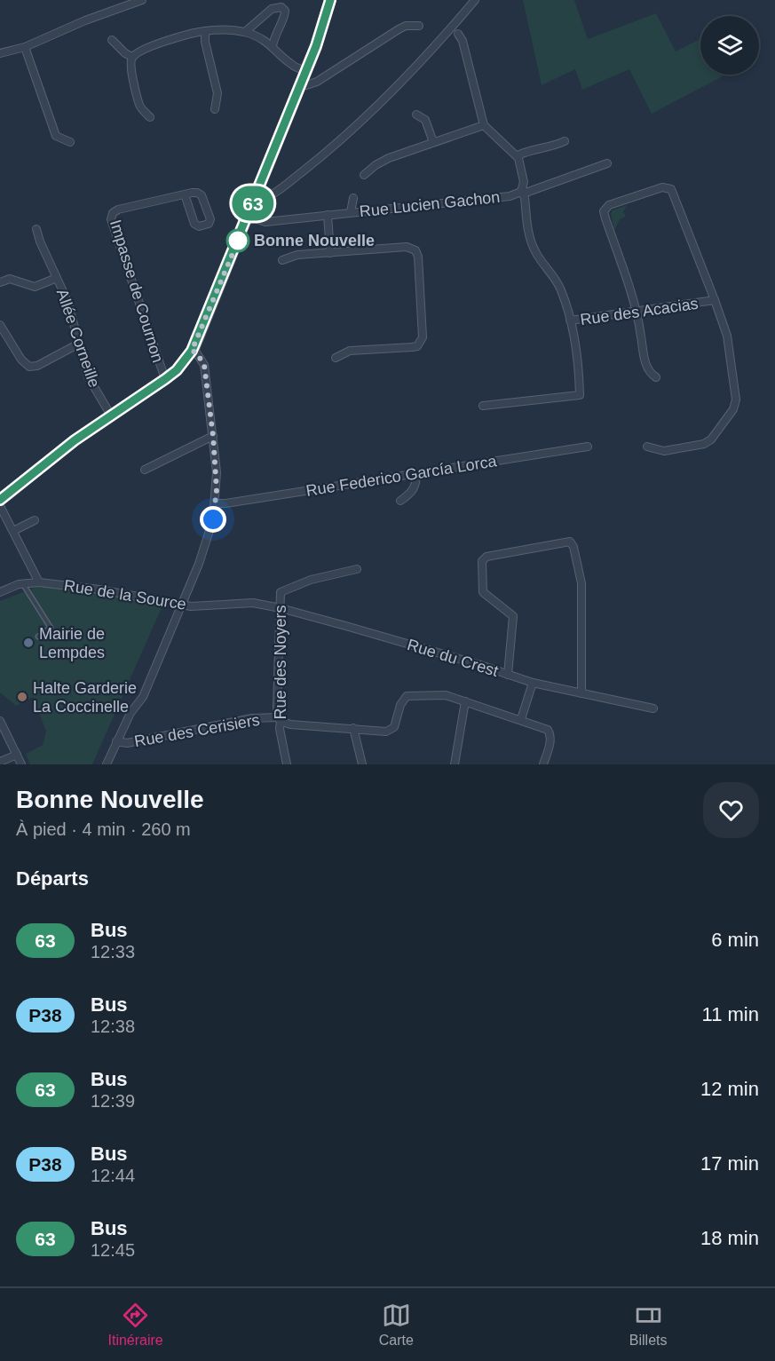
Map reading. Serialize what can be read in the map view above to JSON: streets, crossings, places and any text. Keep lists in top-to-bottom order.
{
  "streets": {
    "street": [
      "Rue Lucien Gachon",
      "Impasse de Cournon",
      "Rue des Acacias",
      "Allée Corneille",
      "Rue Federico García Lorca",
      "Rue de la Source",
      "Rue du Crest",
      "Rue des Noyers",
      "Rue des Cerisiers"
    ]
  },
  "crossings": [
    ["Rue de la Source", "Rue du Crest"],
    ["Rue du Crest", "Rue des Noyers"],
    ["Rue des Noyers", "Rue des Cerisiers"]
  ],
  "places": ["Bonne Nouvelle", "Mairie de Lempdes", "Halte Garderie La Coccinelle"],
  "lines": ["bus line 63"],
  "page": {
    "on_map": "63",
    "heading": [
      ["Bonne Nouvelle", "À pied · 4 min · 260 m"],
      "Départs"
    ],
    "list": [
      {
        "mark": "63",
        "name": "Bus",
        "note": "12:33",
        "value": "6 min"
      },
      {
        "mark": "P38",
        "name": "Bus",
        "note": "12:38",
        "value": "11 min"
      },
      {
        "mark": "63",
        "name": "Bus",
        "note": "12:39",
        "value": "12 min"
      },
      {
        "mark": "P38",
        "name": "Bus",
        "note": "12:44",
        "value": "17 min"
      },
      {
        "mark": "63",
        "name": "Bus",
        "note": "12:45",
        "value": "18 min"
      }
    ],
    "tabs": ["Itinéraire", "Carte", "Billets"]
  }
}
